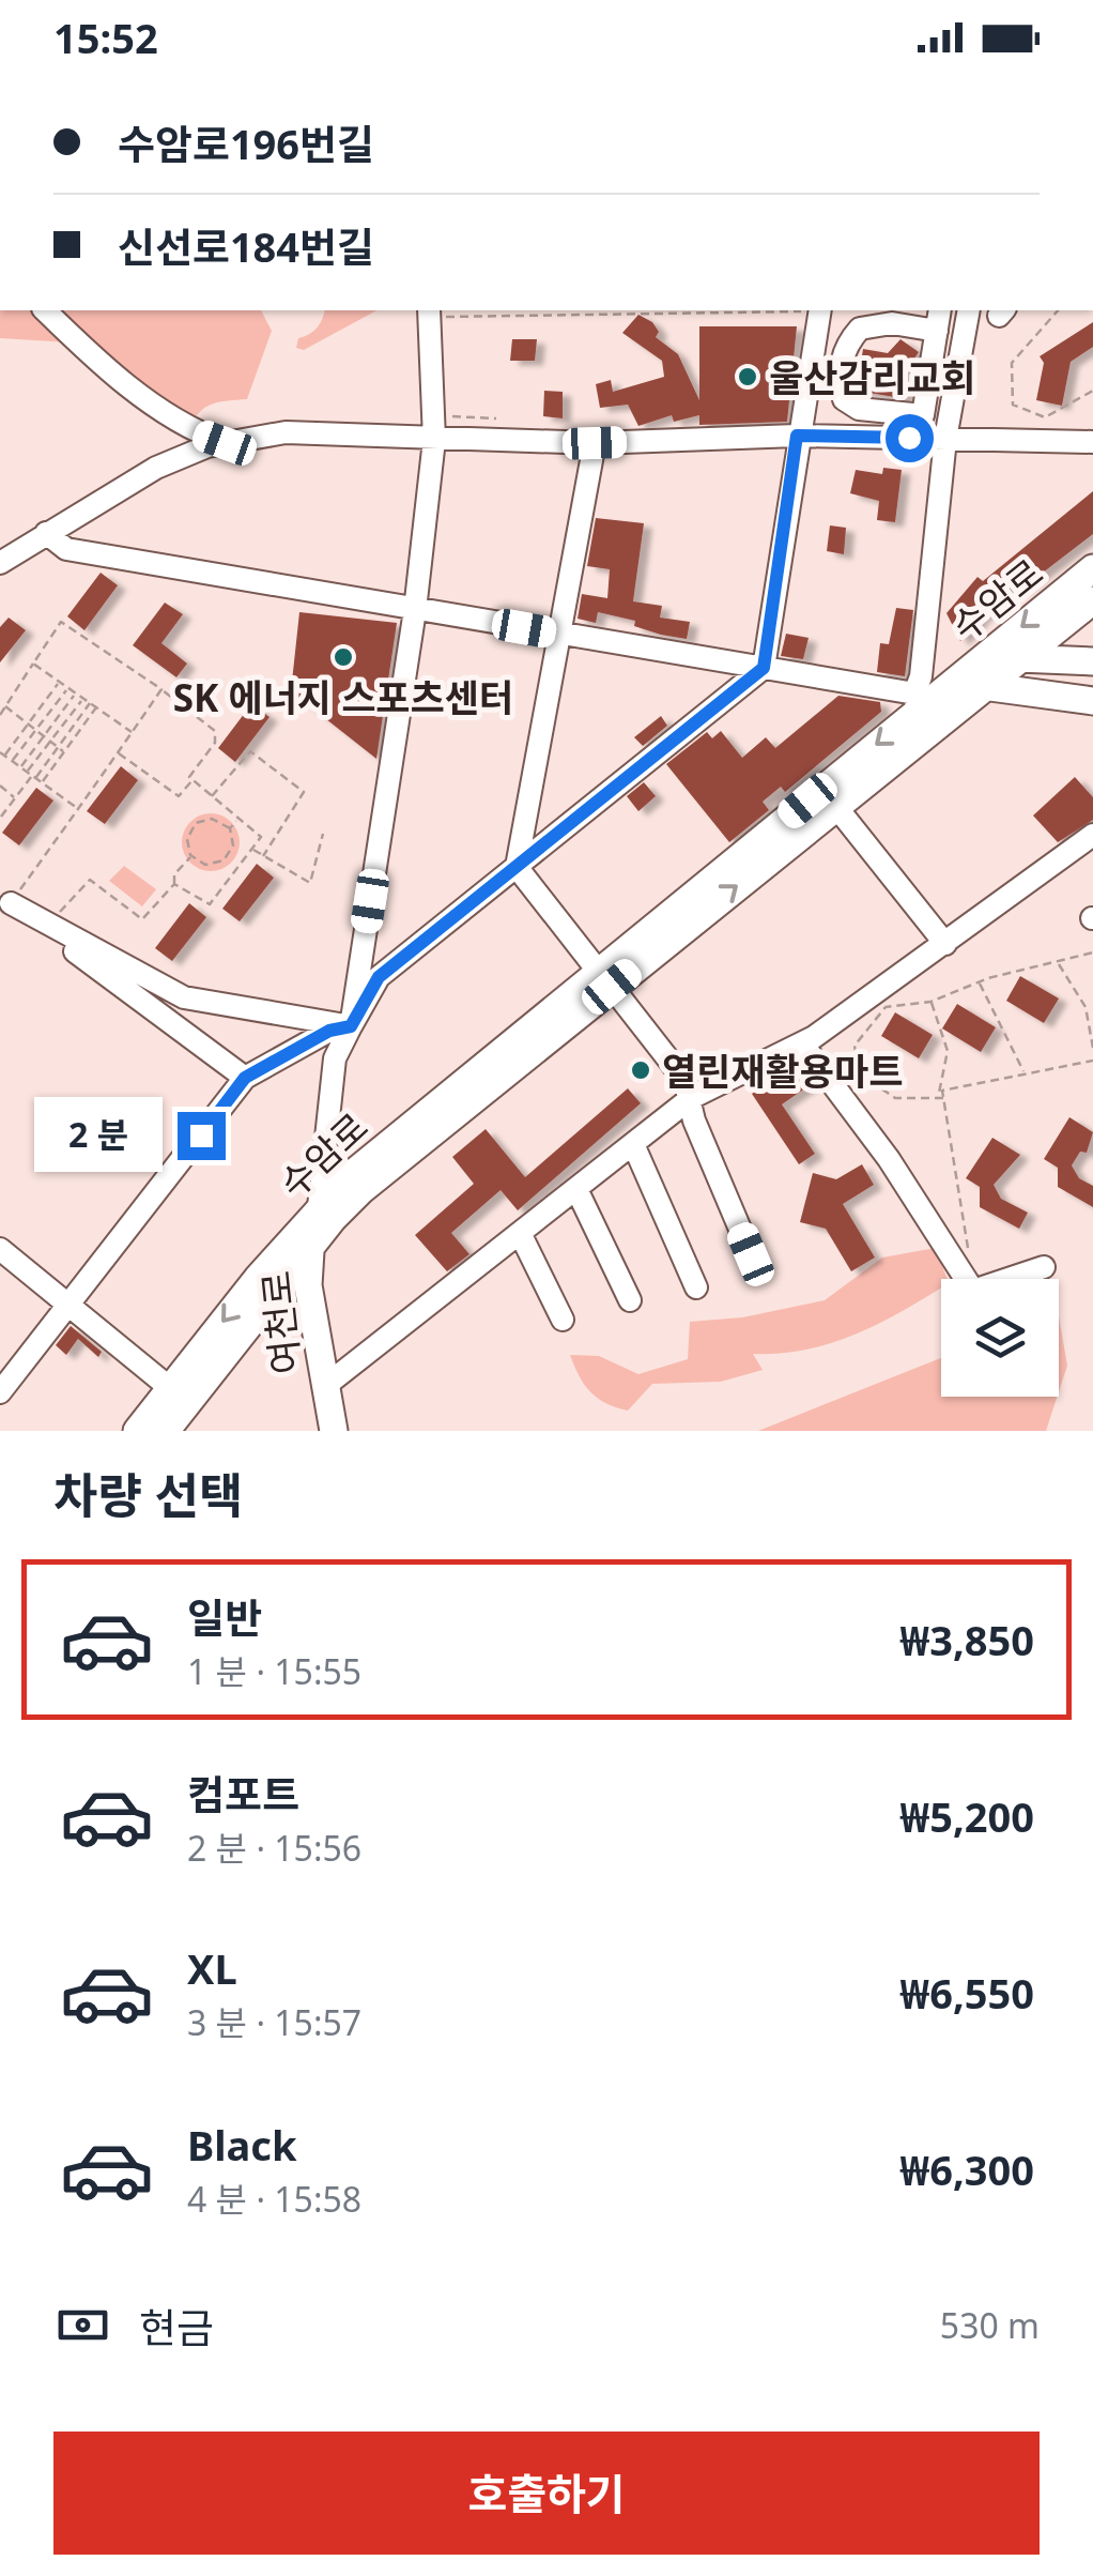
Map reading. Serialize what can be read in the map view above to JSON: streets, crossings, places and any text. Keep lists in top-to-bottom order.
{
  "streets": {
    "main road": ["수암로", "여천로"]
  },
  "crossings": [
    ["수암로", "여천로"]
  ],
  "places": ["울산감리교회", "SK 에너지 스포츠센터", "열린재활용마트"],
  "page": {
    "status": "15:52",
    "banner": ["수암로196번길", "신선로184번길"],
    "bubble": "2 분",
    "heading": "차량 선택",
    "list": [
      {
        "name": "일반",
        "note": "1 분 · 15:55",
        "value": "₩3,850"
      },
      {
        "name": "컴포트",
        "note": "2 분 · 15:56",
        "value": "₩5,200"
      },
      {
        "name": "XL",
        "note": "3 분 · 15:57",
        "value": "₩6,550"
      },
      {
        "name": "Black",
        "note": "4 분 · 15:58",
        "value": "₩6,300"
      }
    ],
    "pay": ["현금", "530 m"],
    "buttons": "호출하기"
  }
}
